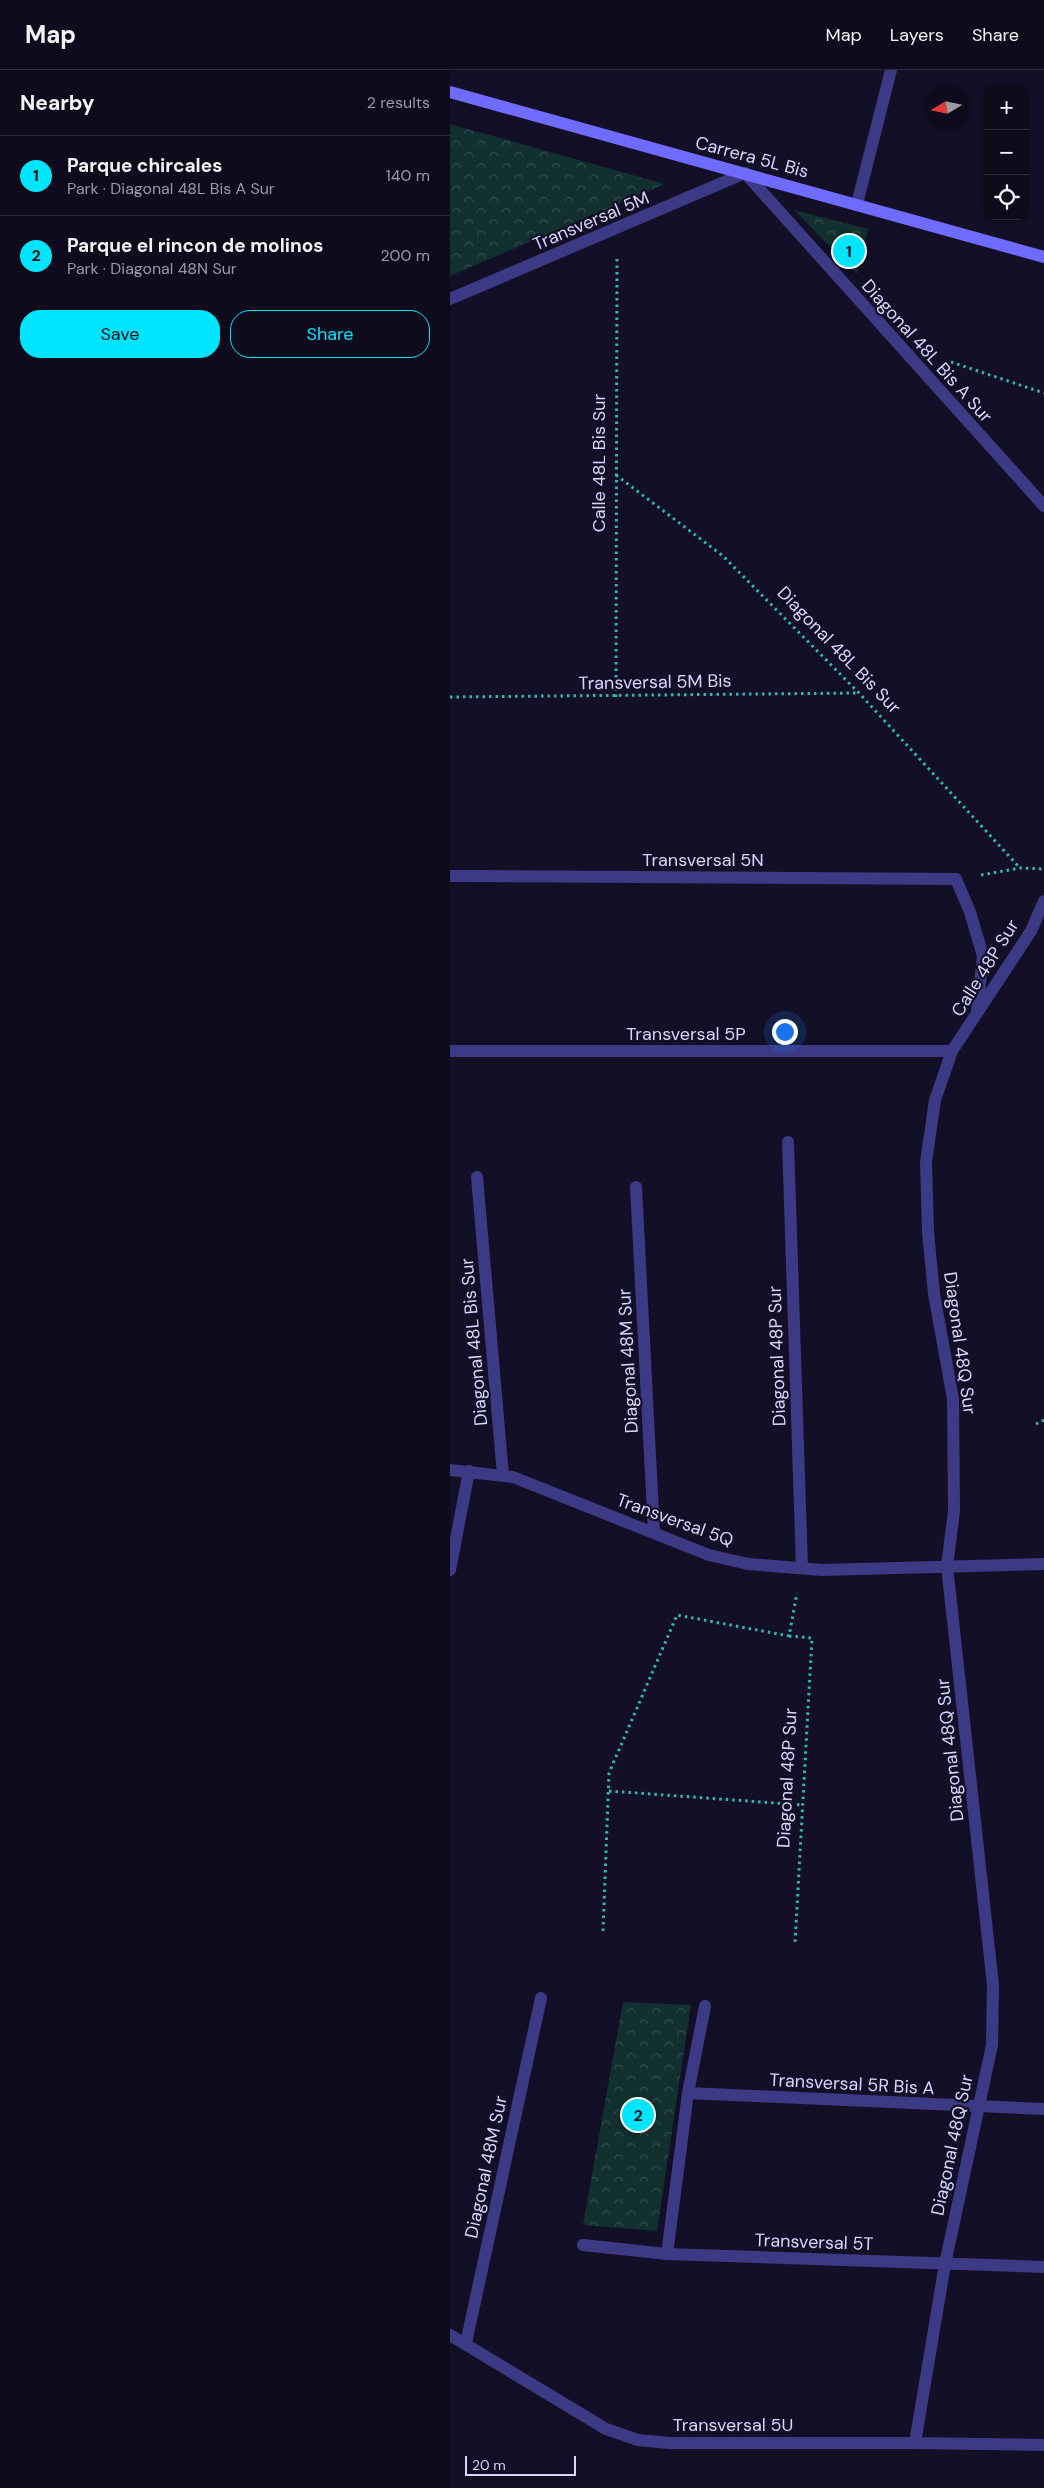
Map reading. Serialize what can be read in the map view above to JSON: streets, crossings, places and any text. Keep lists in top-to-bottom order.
{
  "streets": {
    "main road": ["Carrera 5L Bis"],
    "street": [
      "Transversal 5M",
      "Diagonal 48L Bis A Sur",
      "Diagonal 48L Bis Sur",
      "Transversal 5N",
      "Calle 48P Sur",
      "Transversal 5P",
      "Diagonal 48Q Sur",
      "Diagonal 48P Sur",
      "Diagonal 48M Sur",
      "Transversal 5Q",
      "Transversal 5R Bis A",
      "Transversal 5T",
      "Transversal 5U"
    ],
    "path": ["Calle 48L Bis Sur", "Transversal 5M Bis"]
  },
  "crossings": [
    ["Carrera 5L Bis", "Transversal 5M"],
    ["Carrera 5L Bis", "Diagonal 48L Bis A Sur"],
    ["Transversal 5M", "Diagonal 48L Bis A Sur"],
    ["Transversal 5M", "Calle 48L Bis Sur"],
    ["Calle 48L Bis Sur", "Diagonal 48L Bis Sur"],
    ["Calle 48L Bis Sur", "Transversal 5M Bis"],
    ["Diagonal 48L Bis Sur", "Transversal 5M Bis"],
    ["Diagonal 48L Bis Sur", "Transversal 5Q"],
    ["Calle 48P Sur", "Transversal 5P"],
    ["Calle 48P Sur", "Diagonal 48Q Sur"],
    ["Transversal 5P", "Diagonal 48Q Sur"],
    ["Diagonal 48Q Sur", "Transversal 5Q"],
    ["Diagonal 48Q Sur", "Transversal 5R Bis A"],
    ["Diagonal 48Q Sur", "Transversal 5T"],
    ["Diagonal 48Q Sur", "Transversal 5U"],
    ["Diagonal 48P Sur", "Transversal 5Q"],
    ["Diagonal 48M Sur", "Transversal 5Q"],
    ["Diagonal 48M Sur", "Transversal 5U"]
  ],
  "scale_bar": "20 m",
  "north": "left",
  "page": {
    "header": "Map",
    "nav": ["Map", "Layers", "Share"],
    "heading": ["Nearby", "2 results"],
    "map_buttons": ["+", "−"],
    "list": [
      {
        "mark": "1",
        "name": "Parque chircales",
        "note": "Park · Diagonal 48L Bis A Sur",
        "value": "140 m"
      },
      {
        "mark": "2",
        "name": "Parque el rincon de molinos",
        "note": "Park · Diagonal 48N Sur",
        "value": "200 m"
      }
    ],
    "pins": ["1", "2"],
    "buttons": ["Save", "Share"],
    "scale": "20 m"
  }
}
